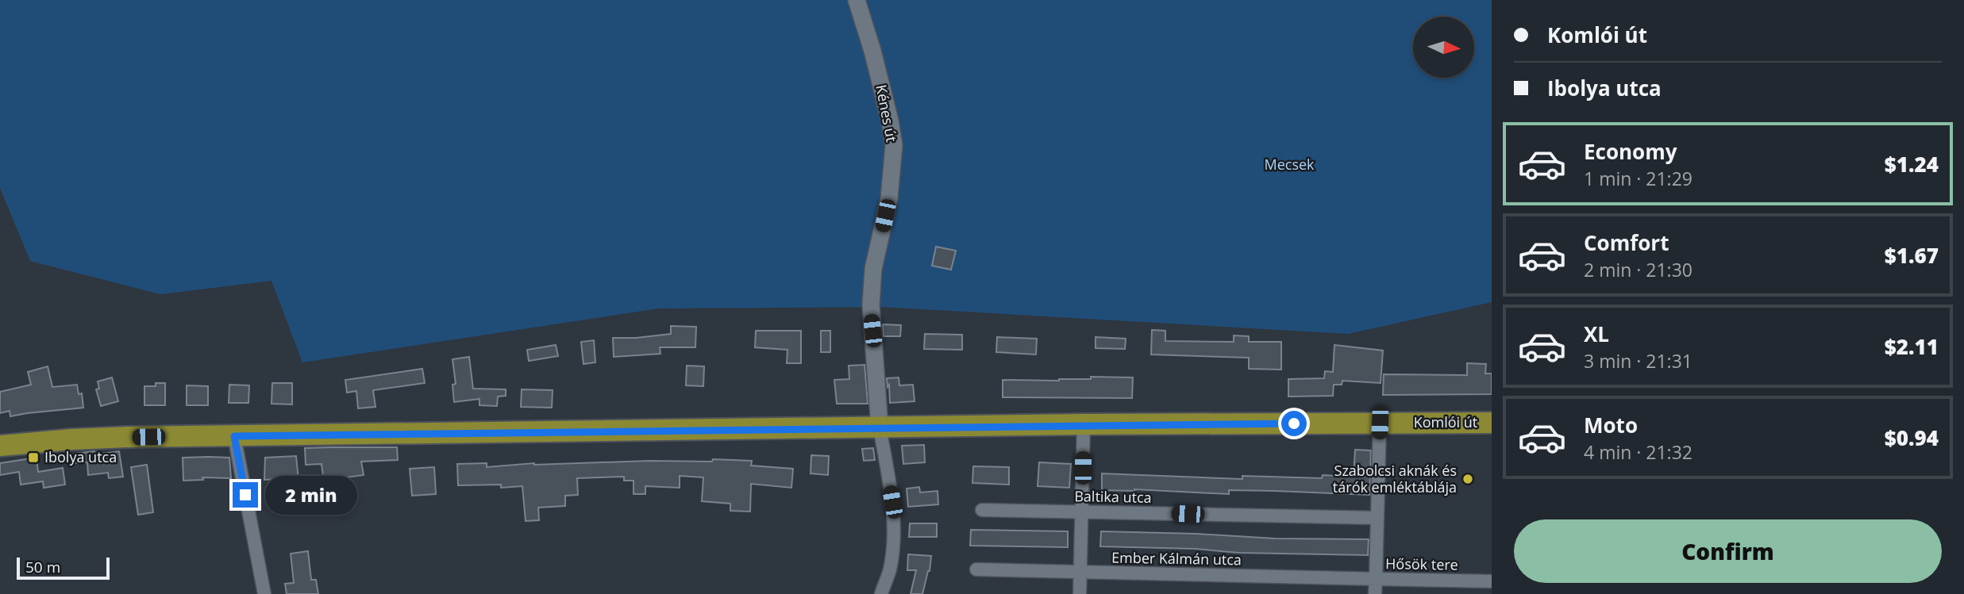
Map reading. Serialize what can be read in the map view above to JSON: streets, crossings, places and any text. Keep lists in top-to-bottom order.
{
  "streets": {
    "main road": ["Komlói út"],
    "street": [
      "Kénes út",
      "Baltika utca",
      "Ember Kálmán utca",
      "Hősök tere"
    ]
  },
  "crossings": [
    ["Kénes út", "Komlói út"],
    ["Komlói út", "Hősök tere"],
    ["Baltika utca", "Hősök tere"],
    ["Ember Kálmán utca", "Hősök tere"]
  ],
  "parks": ["Mecsek"],
  "places": {
    "transit": ["Ibolya utca"],
    "other": ["Szabolcsi aknák és tárók emléktáblája"]
  },
  "scale_bar": "50 m",
  "north": "right",
  "page": {
    "banner": ["Komlói út", "Ibolya utca"],
    "list": [
      {
        "name": "Economy",
        "note": "1 min · 21:29",
        "value": "$1.24"
      },
      {
        "name": "Comfort",
        "note": "2 min · 21:30",
        "value": "$1.67"
      },
      {
        "name": "XL",
        "note": "3 min · 21:31",
        "value": "$2.11"
      },
      {
        "name": "Moto",
        "note": "4 min · 21:32",
        "value": "$0.94"
      }
    ],
    "bubble": "2 min",
    "buttons": "Confirm",
    "scale": "50 m"
  }
}
